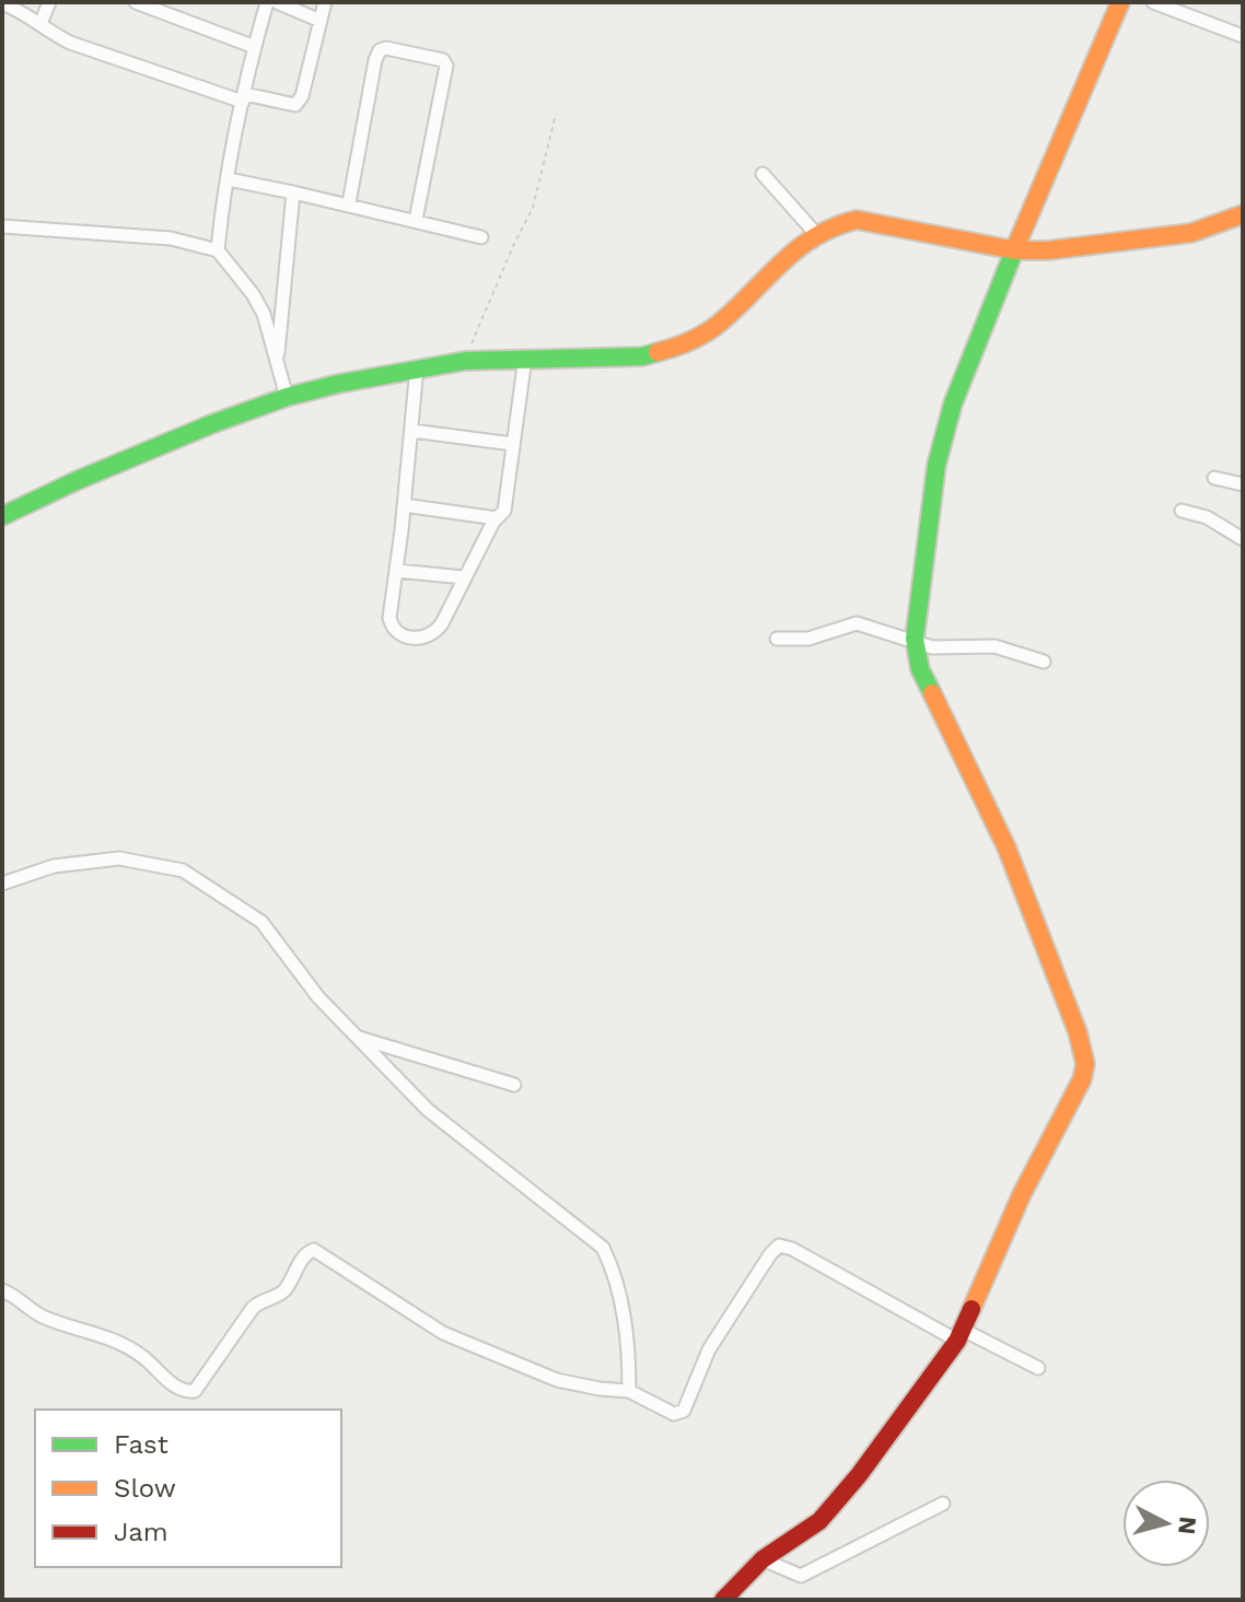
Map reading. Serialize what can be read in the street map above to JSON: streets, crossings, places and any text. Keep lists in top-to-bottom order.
{
  "legend": ["Fast", "Slow", "Jam"],
  "north": "right"
}
